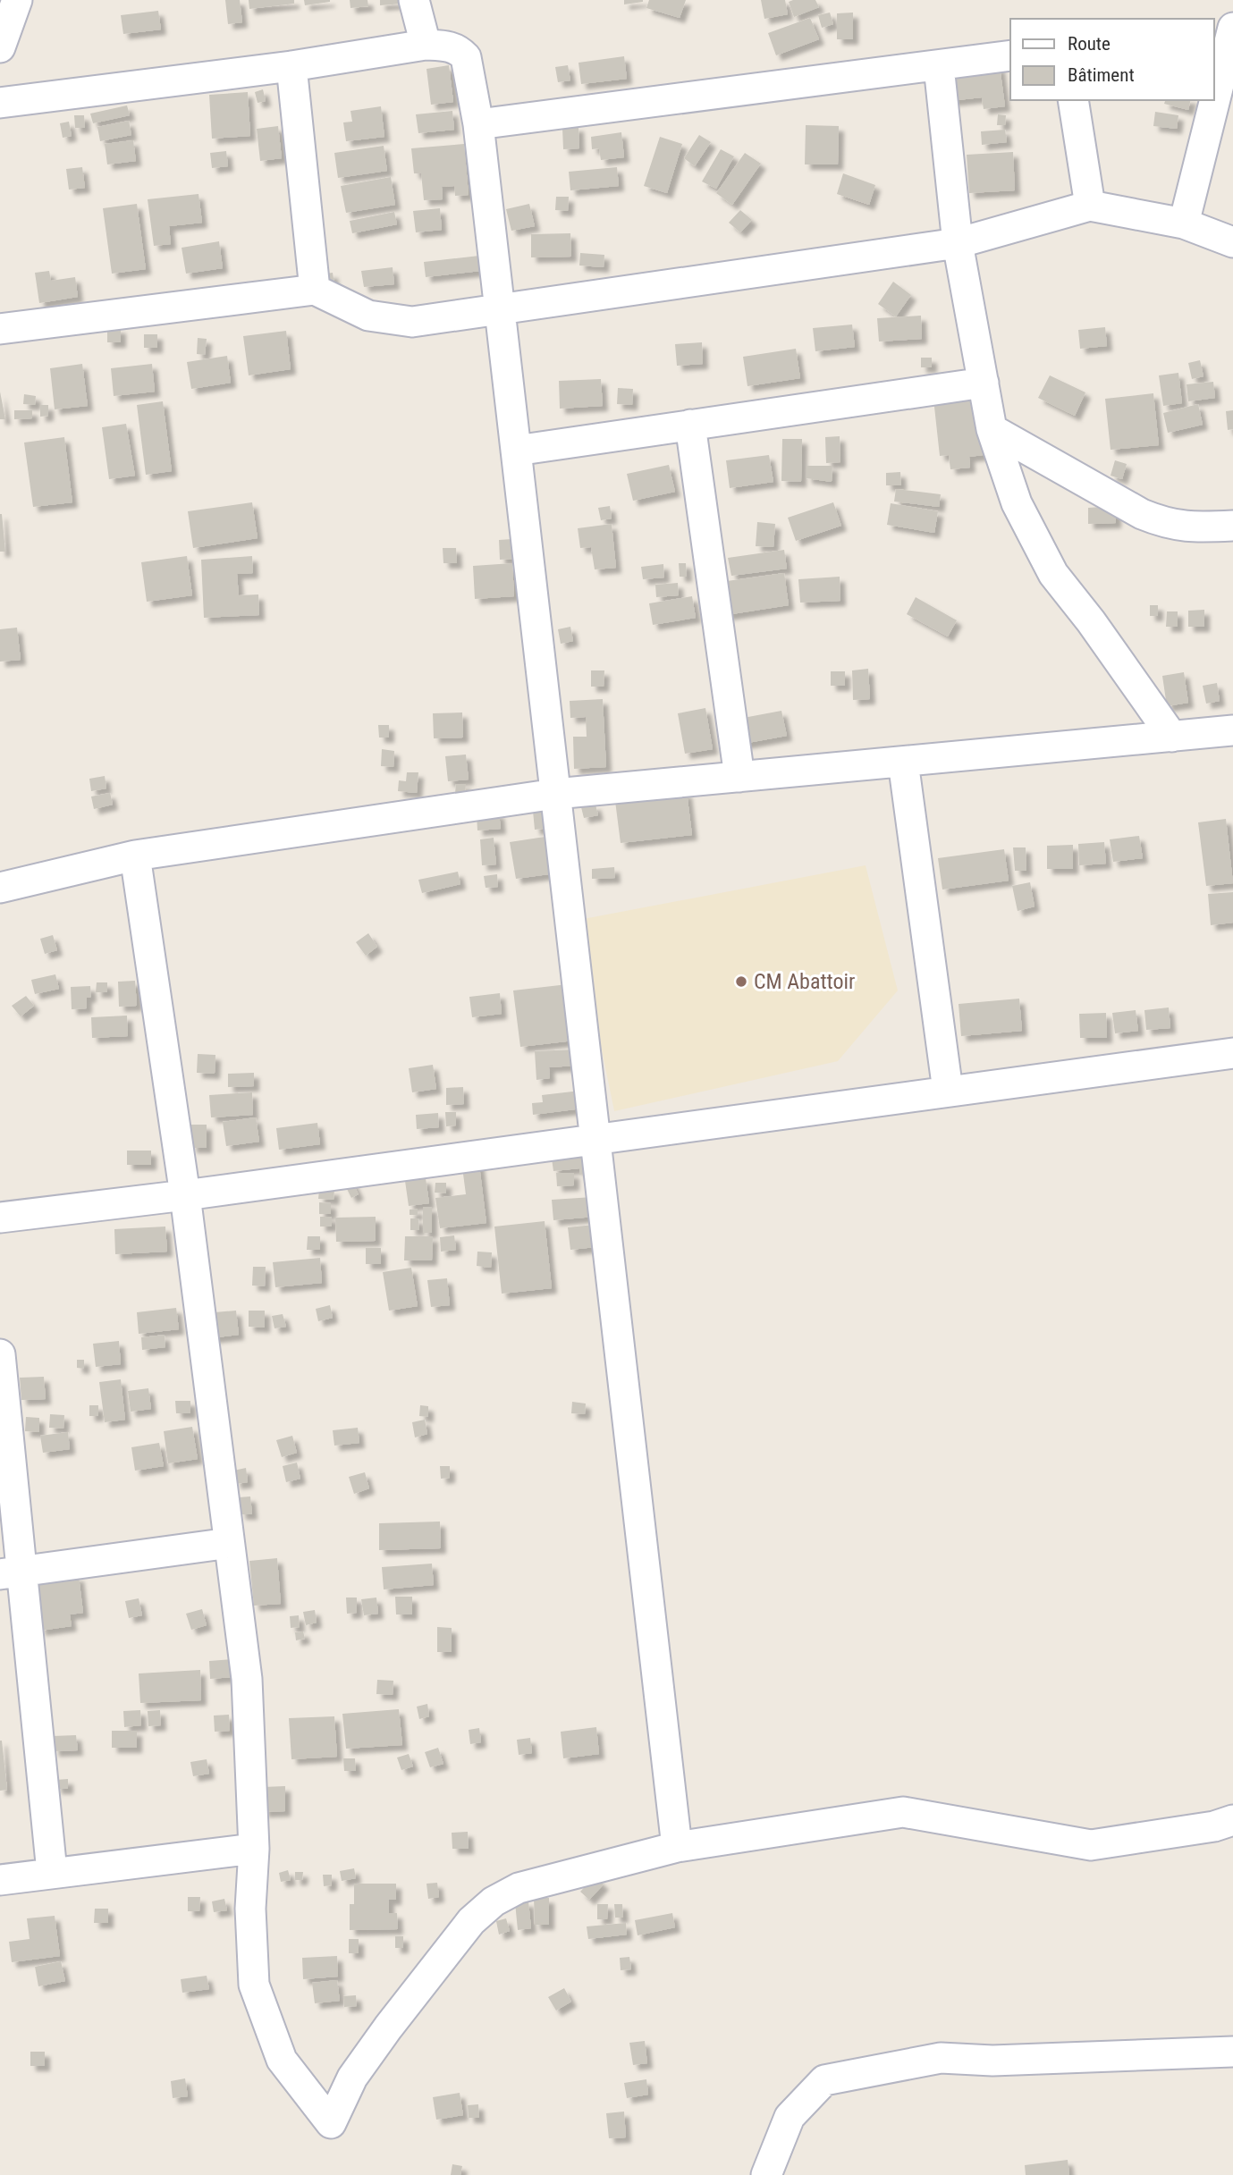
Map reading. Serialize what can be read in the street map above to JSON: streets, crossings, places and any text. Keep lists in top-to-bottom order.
{
  "places": ["CM Abattoir"],
  "legend": ["Route", "Bâtiment"]
}
